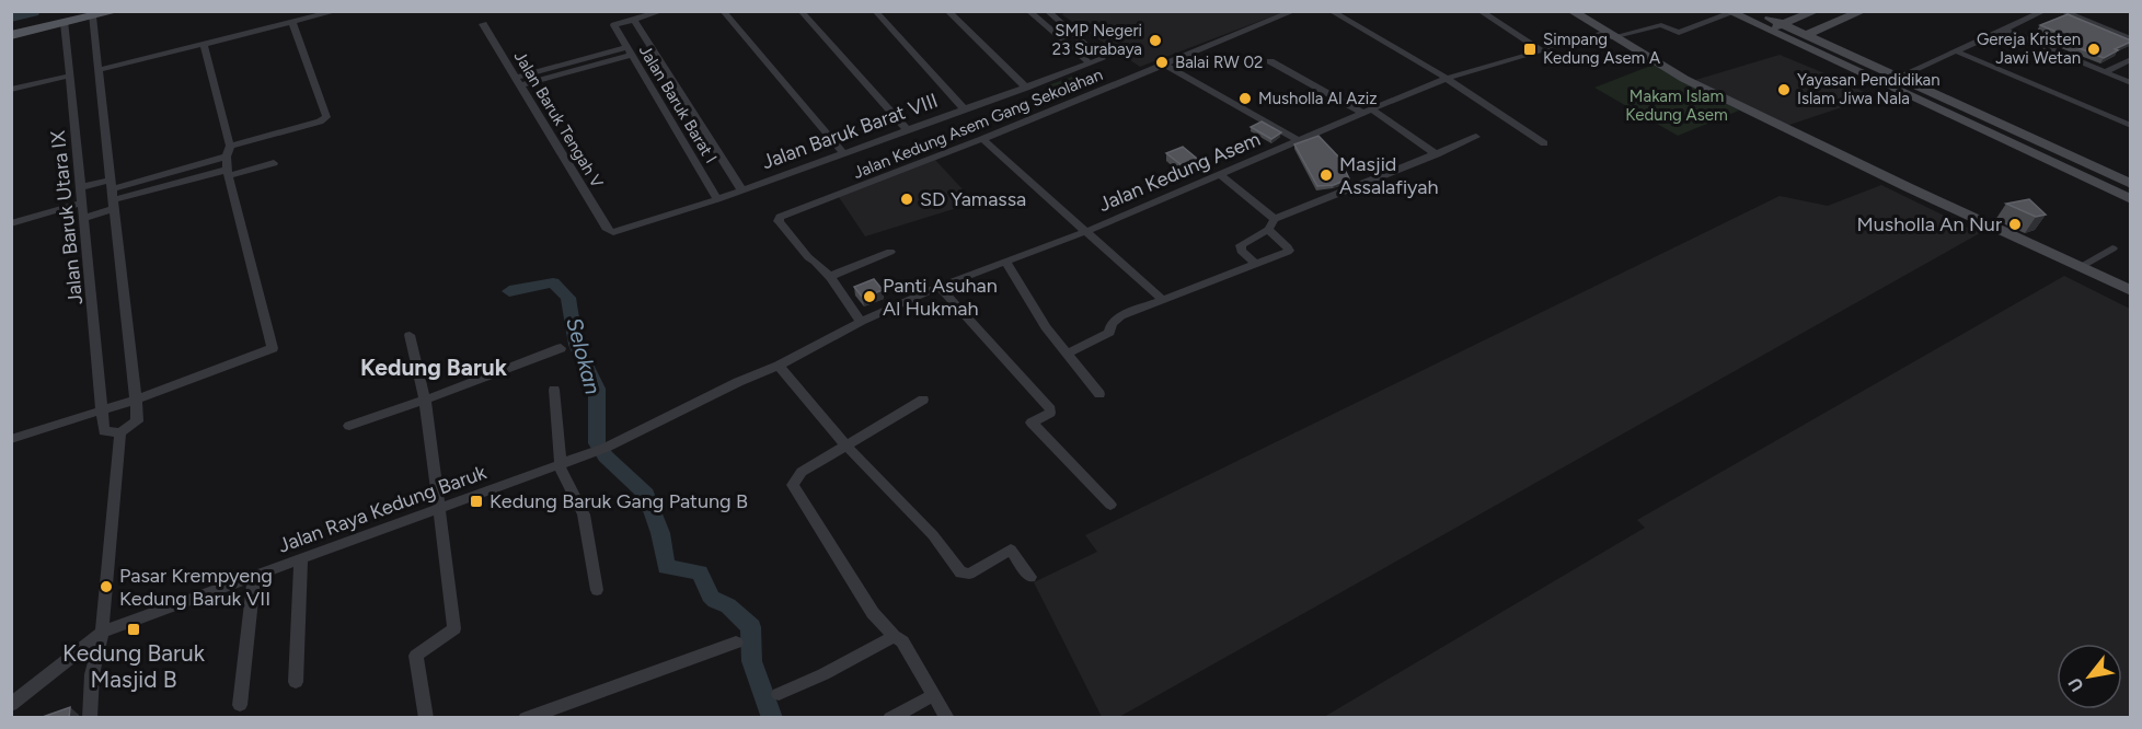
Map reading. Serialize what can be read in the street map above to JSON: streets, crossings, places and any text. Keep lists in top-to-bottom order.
{
  "streets": {
    "street": [
      "Jalan Baruk Barat I",
      "Jalan Baruk Tengah V",
      "Jalan Kedung Asem Gang Sekolahan",
      "Jalan Baruk Barat VIII",
      "Jalan Kedung Asem",
      "Jalan Baruk Utara IX",
      "Jalan Raya Kedung Baruk"
    ]
  },
  "crossings": [
    ["Jalan Baruk Barat I", "Jalan Baruk Barat VIII"],
    ["Jalan Baruk Tengah V", "Jalan Baruk Barat VIII"],
    ["Jalan Kedung Asem", "Jalan Raya Kedung Baruk"]
  ],
  "districts": ["Kedung Baruk"],
  "water": ["Selokan"],
  "parks": ["Makam Islam Kedung Asem"],
  "places": {
    "other": [
      "SMP Negeri 23 Surabaya",
      "Gereja Kristen Jawi Wetan",
      "Balai RW 02",
      "Yayasan Pendidikan Islam Jiwa Nala",
      "Musholla Al Aziz",
      "Masjid Assalafiyah",
      "SD Yamassa",
      "Musholla An Nur",
      "Panti Asuhan Al Hukmah",
      "Pasar Krempyeng Kedung Baruk VII"
    ],
    "transit": ["Simpang Kedung Asem A", "Kedung Baruk Gang Patung B", "Kedung Baruk Masjid B"]
  },
  "north": "bottom left"
}
